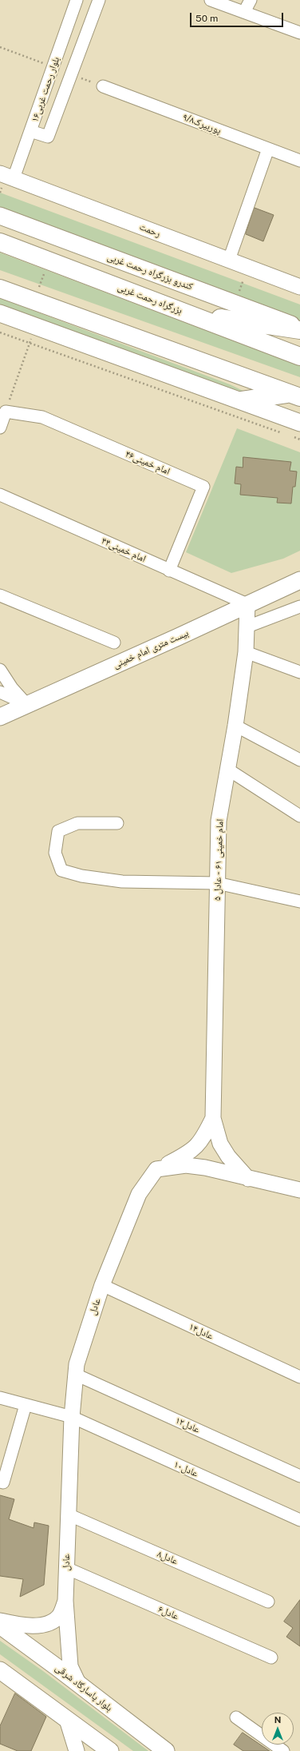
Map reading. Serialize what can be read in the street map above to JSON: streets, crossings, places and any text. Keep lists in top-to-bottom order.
{
  "streets": {
    "highway": ["بزرگراه رحمت غربی"],
    "main road": ["کندرو بزرگراه رحمت غربی", "بیست متری امام خمینی", "بلوار پاسارگاد شرقی"],
    "street": [
      "بلوار رحمت غربی۱۶",
      "پوربیرک۹/۸",
      "رحمت",
      "امام خمینی۴۶",
      "۴۴امام خمینی",
      "امام خمینی ۶۱ - عادل ۵",
      "عادل",
      "عادل۱۴",
      "عادل۱۲",
      "عادل۱۰",
      "۸عادل",
      "عادل۶"
    ]
  },
  "crossings": [
    ["بلوار رحمت غربی۱۶", "رحمت"],
    ["امام خمینی۴۶", "۴۴امام خمینی"],
    ["۴۴امام خمینی", "بیست متری امام خمینی"],
    ["۴۴امام خمینی", "امام خمینی ۶۱ - عادل ۵"],
    ["بیست متری امام خمینی", "امام خمینی ۶۱ - عادل ۵"],
    ["امام خمینی ۶۱ - عادل ۵", "عادل"],
    ["عادل", "عادل۱۴"],
    ["عادل", "عادل۱۲"],
    ["عادل", "عادل۱۰"],
    ["عادل", "۸عادل"],
    ["عادل", "عادل۶"],
    ["عادل", "بلوار پاسارگاد شرقی"]
  ],
  "scale_bar": "50 m",
  "north": "top"
}
